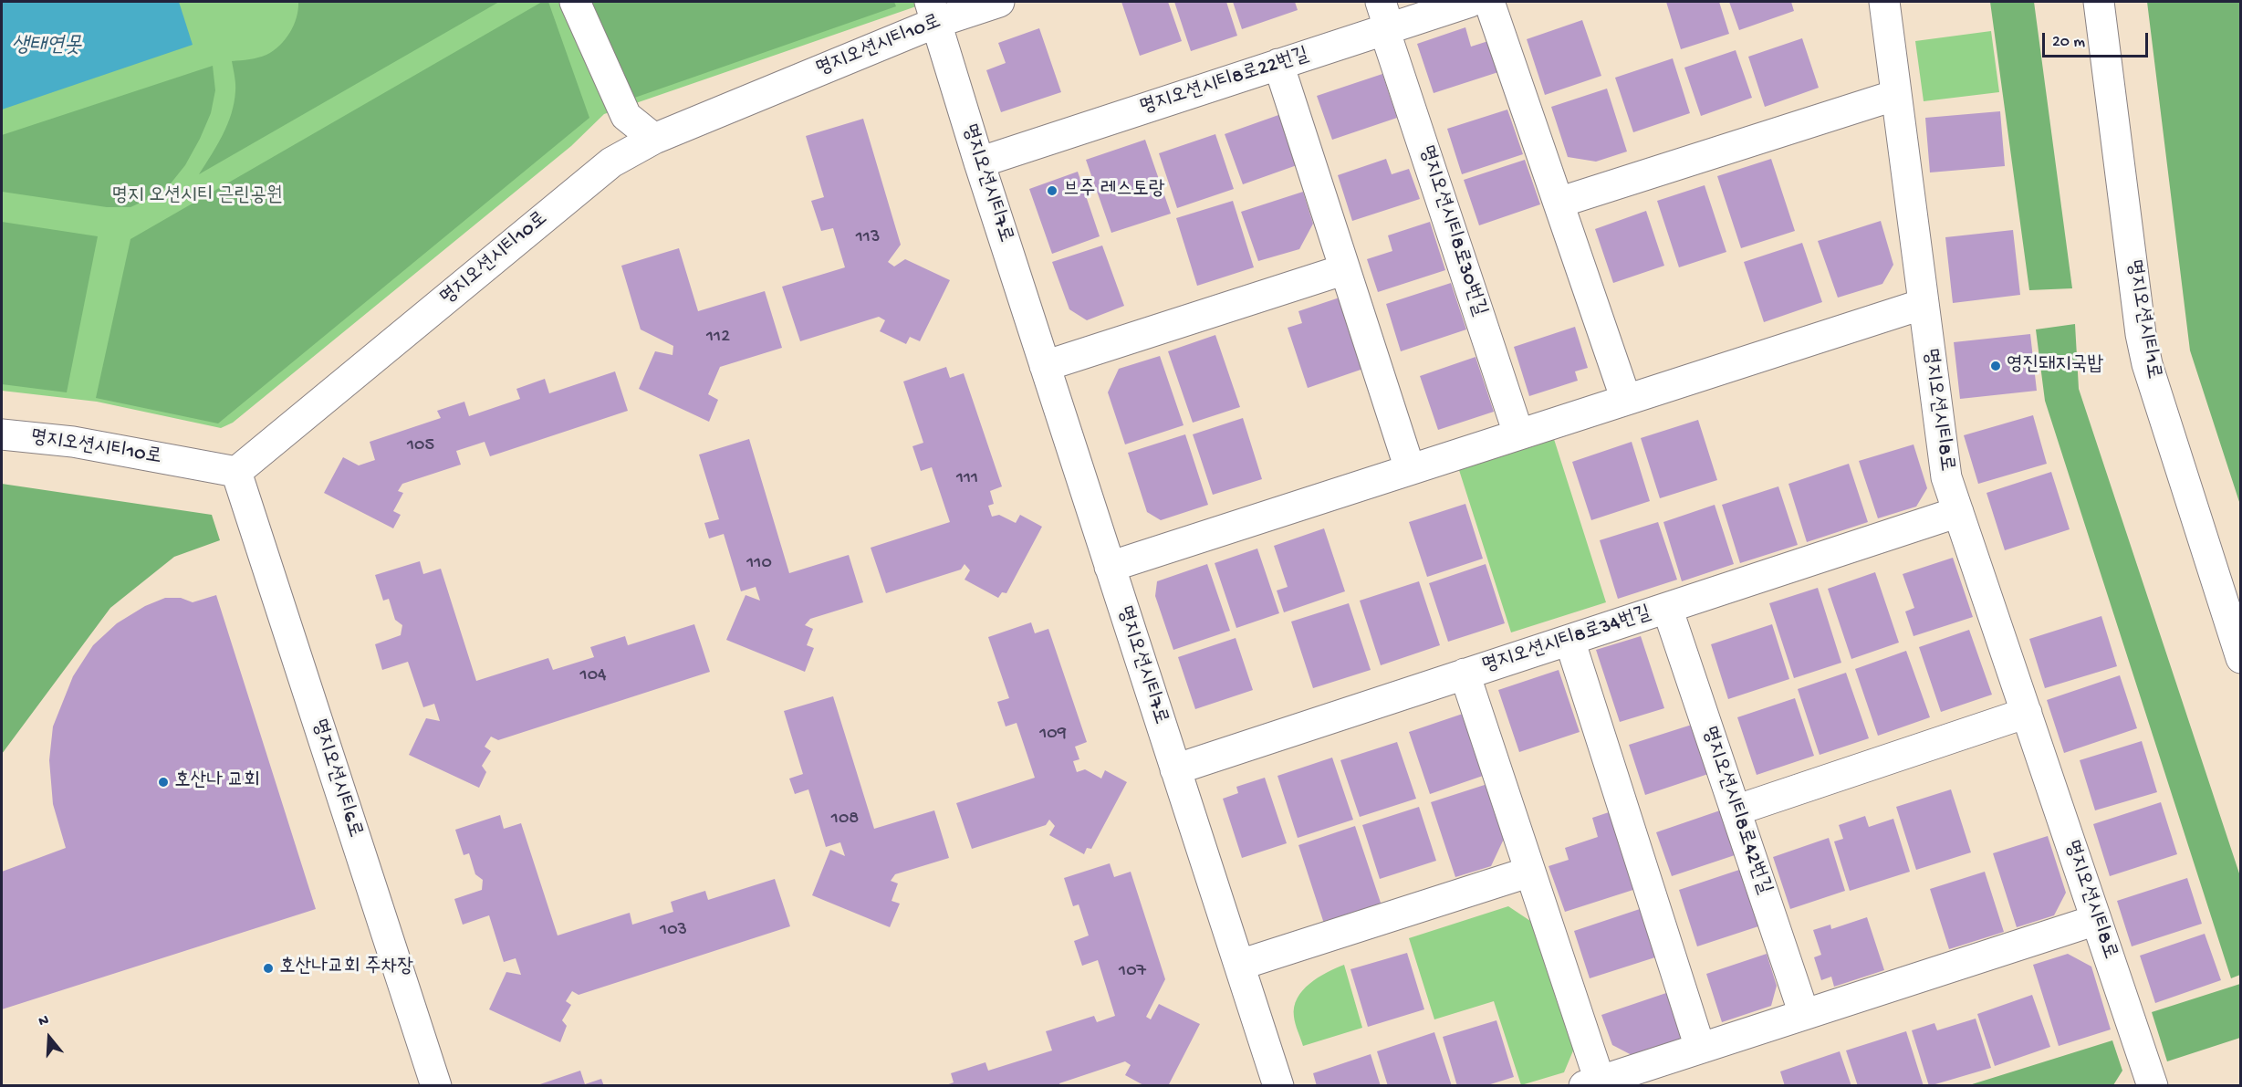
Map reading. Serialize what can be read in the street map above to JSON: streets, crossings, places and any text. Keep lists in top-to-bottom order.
{
  "streets": {
    "street": [
      "명지오션시티10로",
      "명지오션시티8로22번길",
      "명지오션시티7로",
      "명지오션시티8로30번길",
      "명지오션시티1로",
      "명지오션시티8로",
      "명지오션시티8로34번길",
      "명지오션시티6로",
      "명지오션시티8로42번길"
    ]
  },
  "crossings": [
    ["명지오션시티10로", "명지오션시티7로"],
    ["명지오션시티10로", "명지오션시티6로"],
    ["명지오션시티8로22번길", "명지오션시티7로"],
    ["명지오션시티8로22번길", "명지오션시티8로30번길"],
    ["명지오션시티7로", "명지오션시티8로34번길"],
    ["명지오션시티8로", "명지오션시티8로34번길"],
    ["명지오션시티8로34번길", "명지오션시티8로42번길"]
  ],
  "water": ["생태연못"],
  "parks": ["명지 오션시티 근린공원"],
  "places": [
    "브주 레스토랑",
    "영진돼지국밥",
    "호산나 교회",
    "호산나교회 주차장"
  ],
  "house_numbers": [
    "113",
    "112",
    "105",
    "111",
    "110",
    "104",
    "109",
    "108",
    "103",
    "107"
  ],
  "scale_bar": "20 m",
  "north": "top"
}
